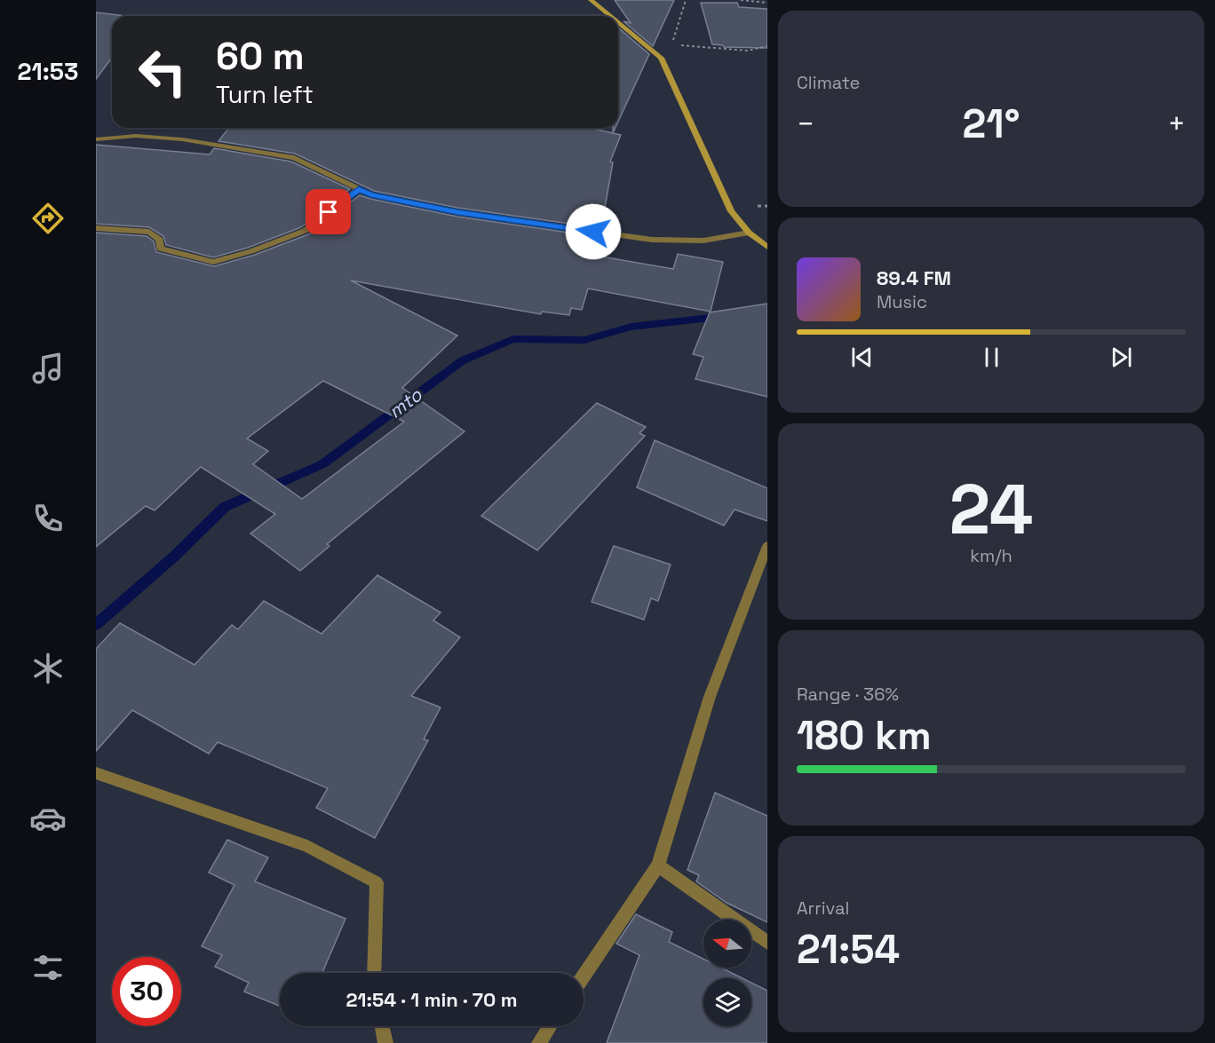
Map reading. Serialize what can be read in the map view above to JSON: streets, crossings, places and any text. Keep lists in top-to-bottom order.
{
  "water": ["mto"],
  "north": "left",
  "page": {
    "tabs": "21:53",
    "tile": [
      "Climate",
      ["24", "km/h"],
      ["Range · 36%", "180 km"],
      ["Arrival", "21:54"]
    ],
    "turn": ["60 m", "Turn left"],
    "heat": ["−", "21°", "+"],
    "song": ["89.4 FM", "Music"],
    "limit": "30",
    "trip": "21:54 · 1 min · 70 m"
  }
}
